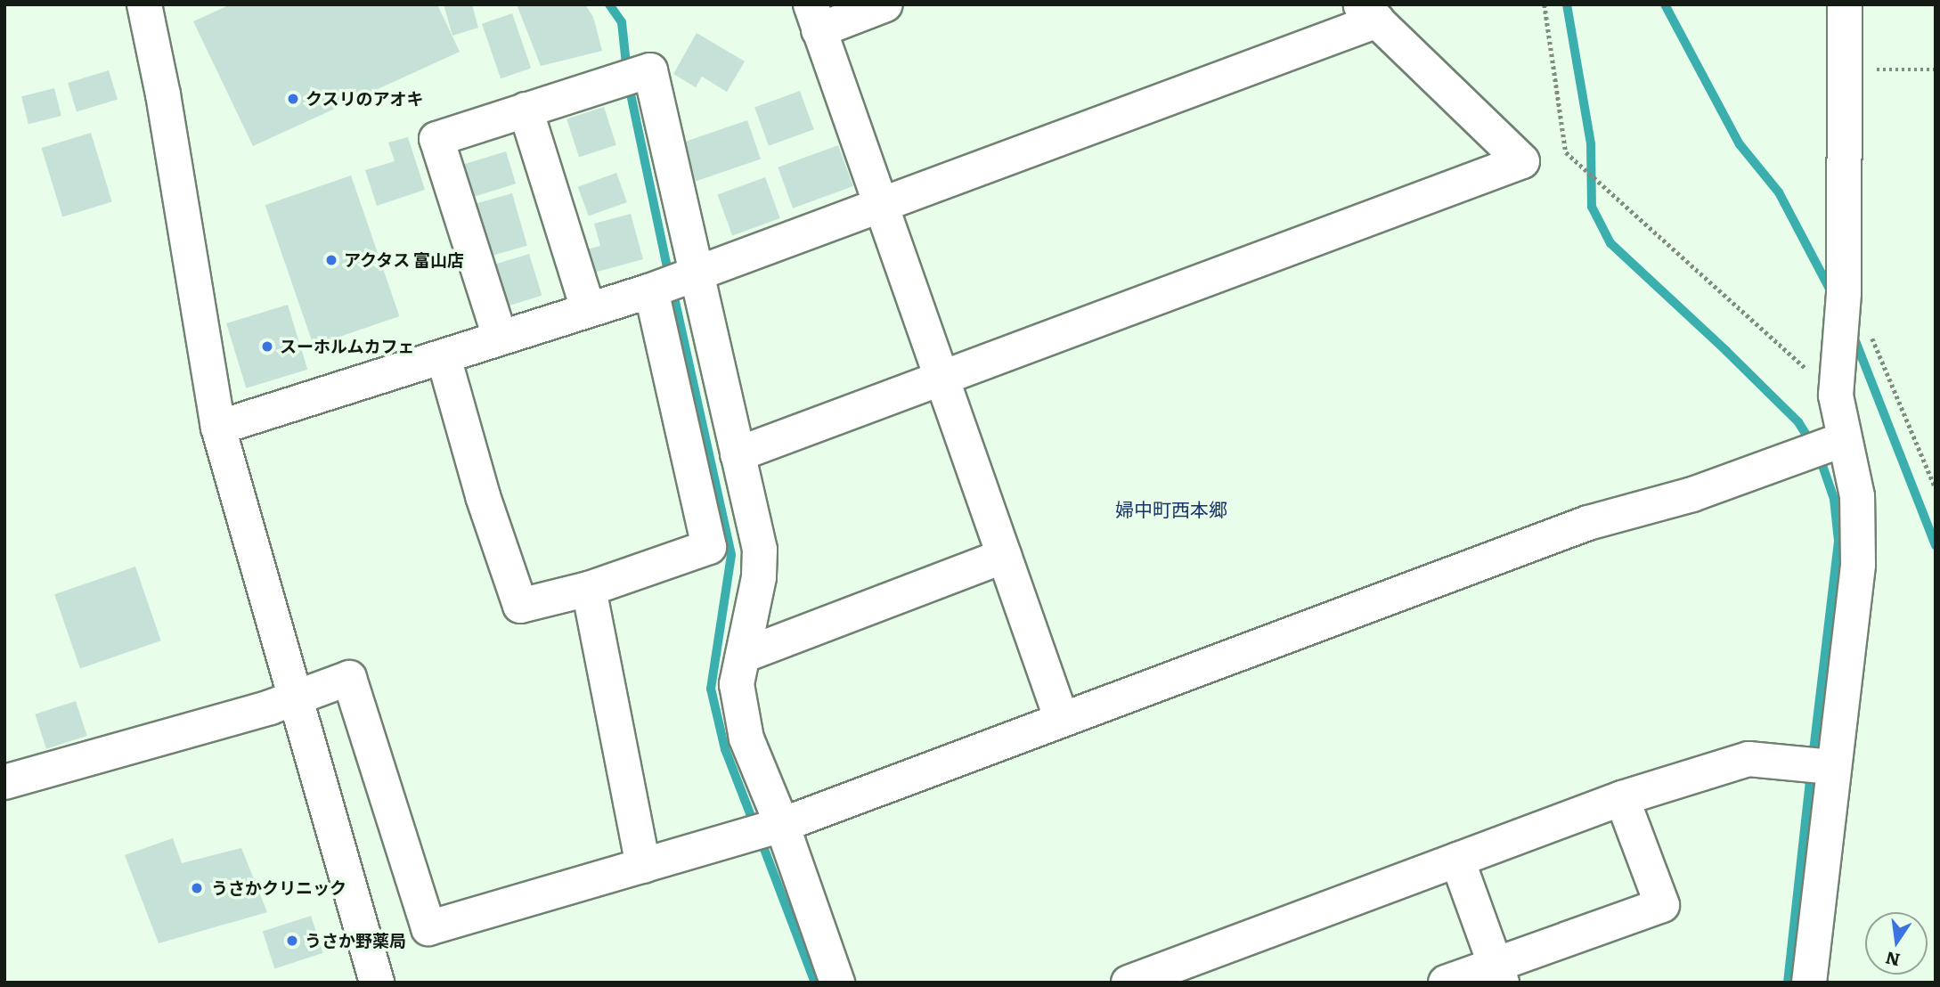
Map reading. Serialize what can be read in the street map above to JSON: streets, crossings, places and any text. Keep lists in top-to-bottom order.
{
  "districts": ["婦中町西本郷"],
  "places": [
    "クスリのアオキ",
    "アクタス 富山店",
    "スーホルムカフェ",
    "うさかクリニック",
    "うさか野薬局"
  ],
  "north": "bottom"
}
